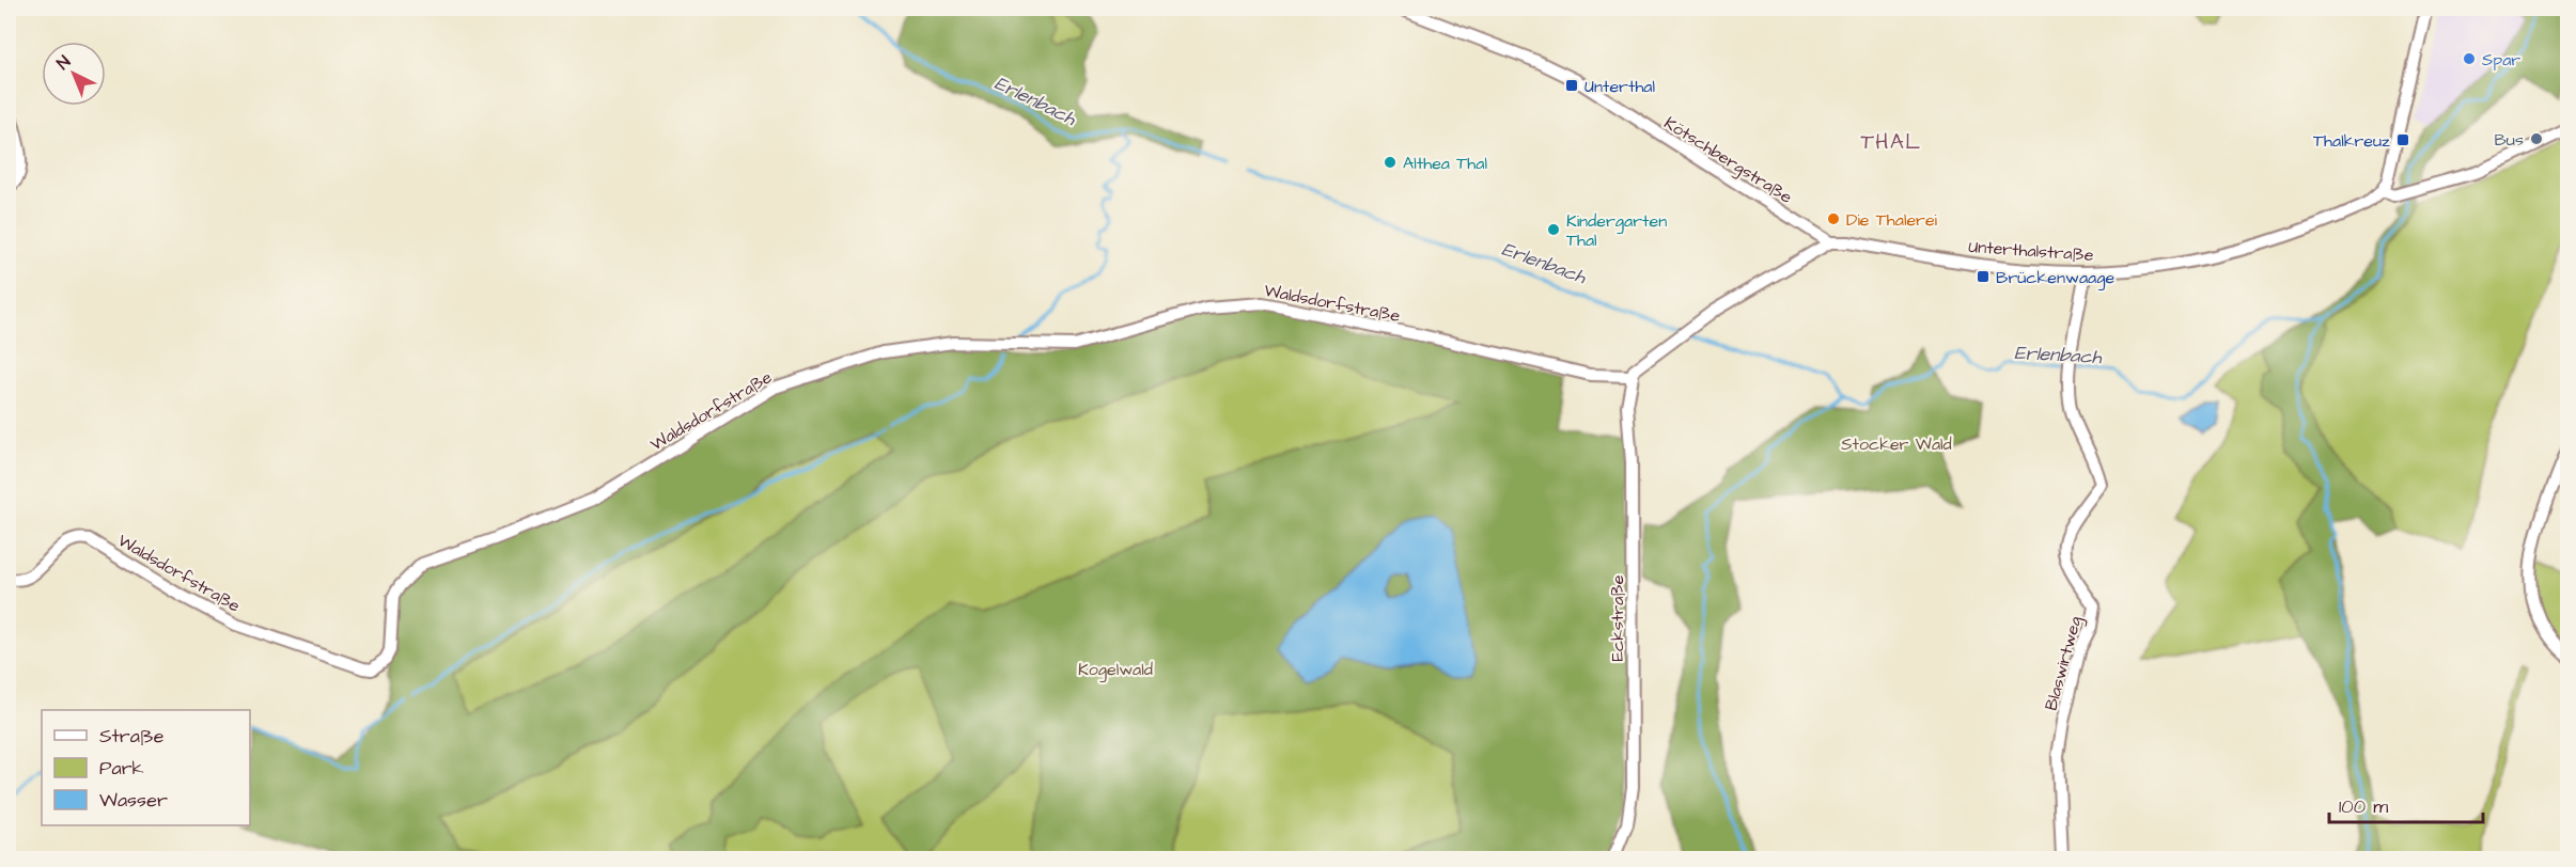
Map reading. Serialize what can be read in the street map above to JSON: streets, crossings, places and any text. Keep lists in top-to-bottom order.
{
  "streets": {
    "street": [
      "Kötschbergstraße",
      "Unterthalstraße",
      "Waldsdorfstraße",
      "Eckstraße",
      "Blaswirtweg"
    ]
  },
  "crossings": [
    ["Kötschbergstraße", "Unterthalstraße"],
    ["Unterthalstraße", "Blaswirtweg"],
    ["Waldsdorfstraße", "Eckstraße"]
  ],
  "districts": ["THAL"],
  "water": ["Erlenbach"],
  "parks": ["Stocker Wald", "Kogelwald"],
  "places": {
    "other": [
      "Spar",
      "Bus",
      "Althea Thal",
      "Die Thalerei",
      "Kindergarten Thal"
    ],
    "transit": ["Unterthal", "Thalkreuz", "Brückenwaage"]
  },
  "legend": ["Straße", "Park", "Wasser"],
  "scale_bar": "100 m",
  "north": "top left"
}
